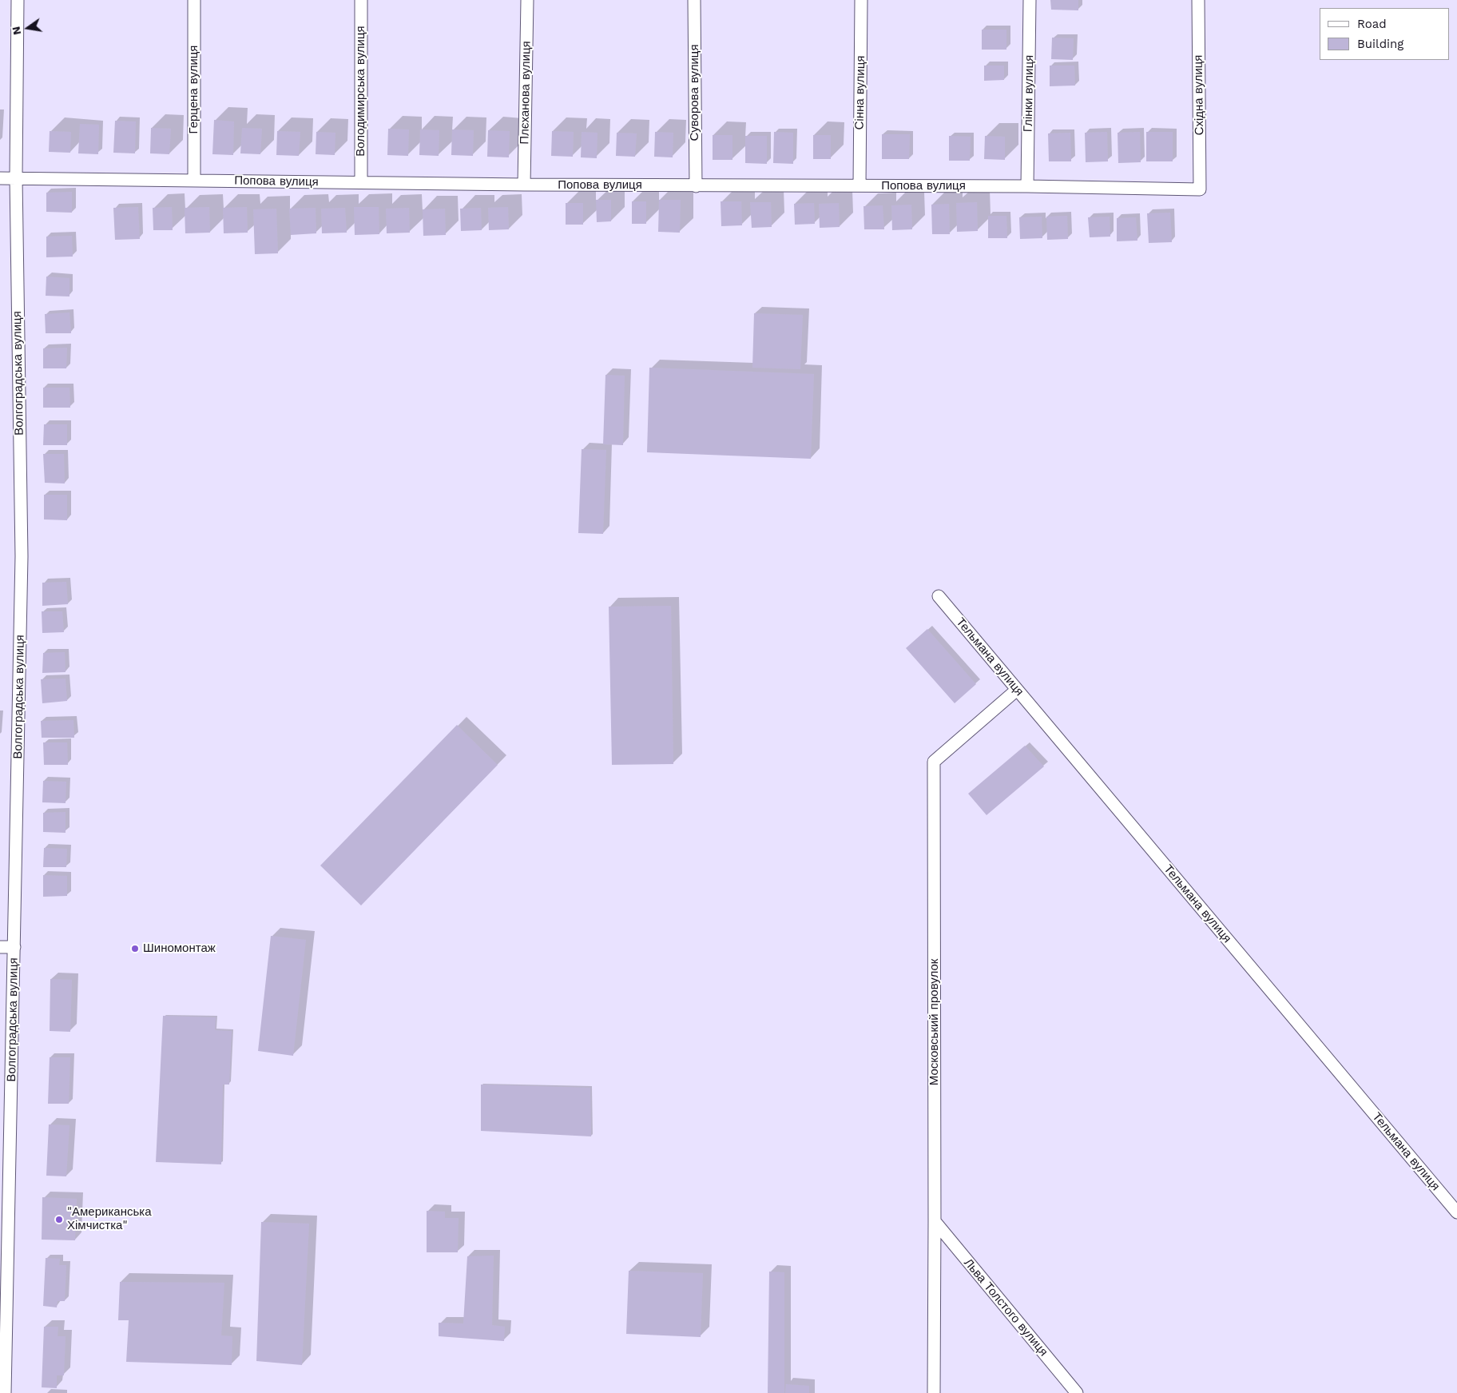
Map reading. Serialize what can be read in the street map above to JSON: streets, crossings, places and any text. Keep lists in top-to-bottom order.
{
  "streets": {
    "street": [
      "Герцена вулиця",
      "Володимирська вулиця",
      "Плєханова вулиця",
      "Суворова вулиця",
      "Сінна вулиця",
      "Глінки вулиця",
      "Східна вулиця",
      "Попова вулиця",
      "Волгоградська вулиця",
      "Тельмана вулиця",
      "Московський провулок",
      "Льва Толстого вулиця"
    ]
  },
  "crossings": [
    ["Герцена вулиця", "Попова вулиця"],
    ["Володимирська вулиця", "Попова вулиця"],
    ["Плєханова вулиця", "Попова вулиця"],
    ["Суворова вулиця", "Попова вулиця"],
    ["Сінна вулиця", "Попова вулиця"],
    ["Глінки вулиця", "Попова вулиця"],
    ["Східна вулиця", "Попова вулиця"],
    ["Попова вулиця", "Волгоградська вулиця"],
    ["Тельмана вулиця", "Московський провулок"],
    ["Московський провулок", "Льва Толстого вулиця"]
  ],
  "places": ["Шиномонтаж", "\"Американська Хімчистка\""],
  "legend": ["Road", "Building"],
  "north": "left"
}
